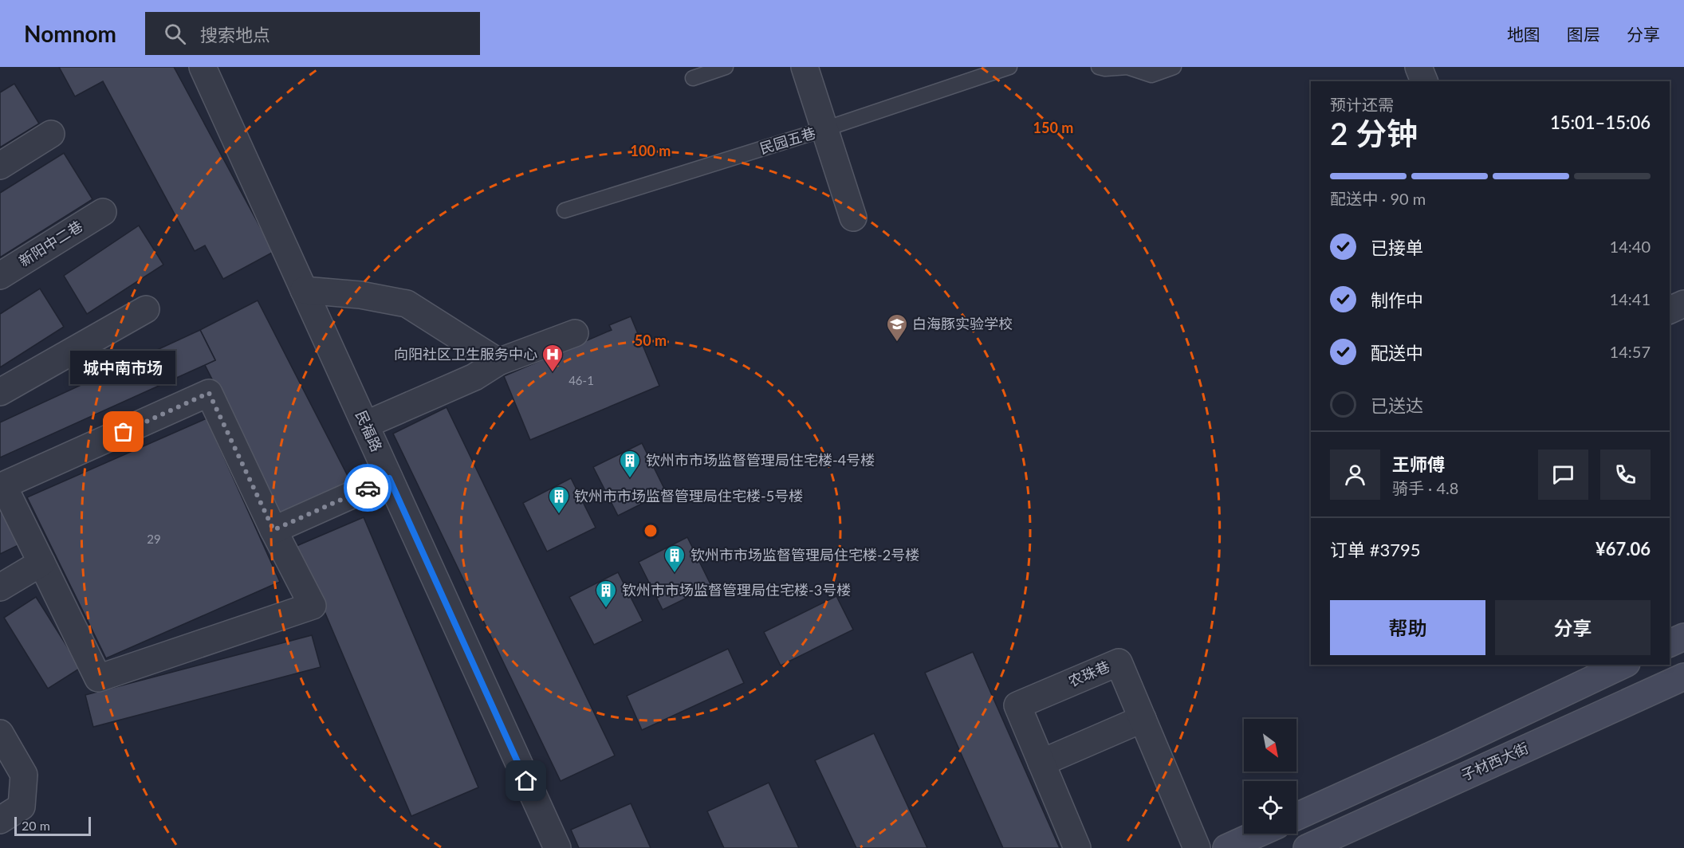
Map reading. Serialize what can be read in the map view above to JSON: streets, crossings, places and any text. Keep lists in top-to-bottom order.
{
  "streets": {
    "main road": ["子材西大街"],
    "street": ["新阳中二巷", "民福路", "农珠巷"],
    "lane": ["民园五巷"]
  },
  "places": {
    "school or university": ["白海豚实验学校"],
    "hospital": ["向阳社区卫生服务中心"],
    "other": ["城中南市场"],
    "building": [
      "钦州市市场监督管理局住宅楼-4号楼",
      "钦州市市场监督管理局住宅楼-5号楼",
      "钦州市市场监督管理局住宅楼-2号楼",
      "钦州市市场监督管理局住宅楼-3号楼"
    ]
  },
  "house_numbers": ["46-1", "29"],
  "scale_bar": "20 m",
  "north": "bottom right",
  "page": {
    "header": "Nomnom",
    "search": "搜索地点",
    "nav": ["地图", "图层", "分享"],
    "heading": ["2 分钟", "预计还需", "15:01–15:06"],
    "panel": [
      "王师傅",
      "骑手 · 4.8",
      "订单 #3795",
      "¥67.06"
    ],
    "bar": "配送中 · 90 m",
    "list": [
      ["已接单", "14:40"],
      ["制作中", "14:41"],
      ["配送中", "14:57"],
      "已送达"
    ],
    "bubble": "城中南市场",
    "buttons": ["帮助", "分享"],
    "scale": "20 m"
  },
  "rings": ["150 m", "100 m", "50 m"]
}
